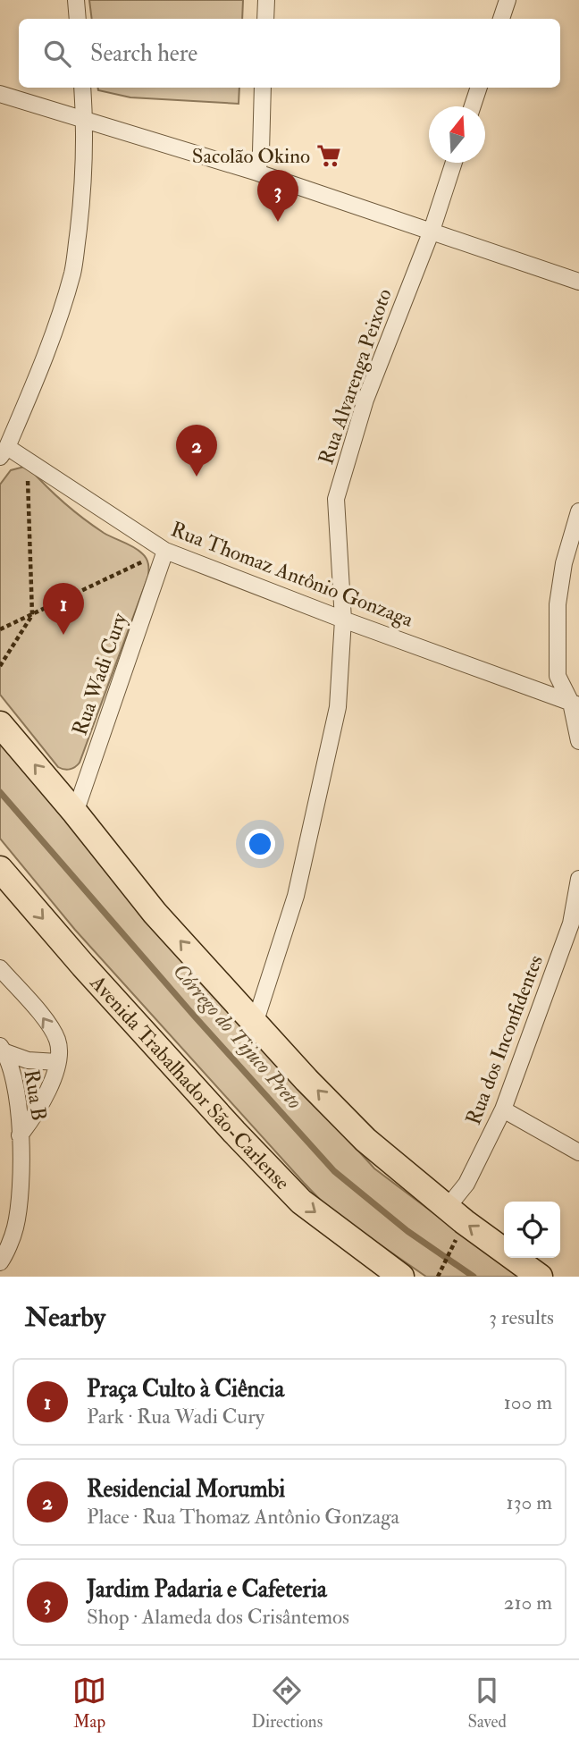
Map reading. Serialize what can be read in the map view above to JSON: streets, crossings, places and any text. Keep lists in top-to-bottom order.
{
  "streets": {
    "main road": ["Avenida Trabalhador São-Carlense"],
    "street": [
      "Rua Alvarenga Peixoto",
      "Rua Thomaz Antônio Gonzaga",
      "Rua Wadi Cury",
      "Rua dos Inconfidentes",
      "Rua B"
    ]
  },
  "crossings": [
    ["Rua Alvarenga Peixoto", "Rua Thomaz Antônio Gonzaga"],
    ["Rua Thomaz Antônio Gonzaga", "Rua Wadi Cury"]
  ],
  "water": ["Córrego do Tijuco Preto"],
  "places": {
    "supermarket": ["Sacolão Okino"]
  },
  "north": "top",
  "page": {
    "search": "Search here",
    "pins": ["3", "2", "1"],
    "heading": ["Nearby", "3 results"],
    "list": [
      {
        "mark": "1",
        "name": "Praça Culto à Ciência",
        "note": "Park · Rua Wadi Cury",
        "value": "100 m"
      },
      {
        "mark": "2",
        "name": "Residencial Morumbi",
        "note": "Place · Rua Thomaz Antônio Gonzaga",
        "value": "130 m"
      },
      {
        "mark": "3",
        "name": "Jardim Padaria e Cafeteria",
        "note": "Shop · Alameda dos Crisântemos",
        "value": "210 m"
      }
    ],
    "nav": ["Map", "Directions", "Saved"]
  }
}
